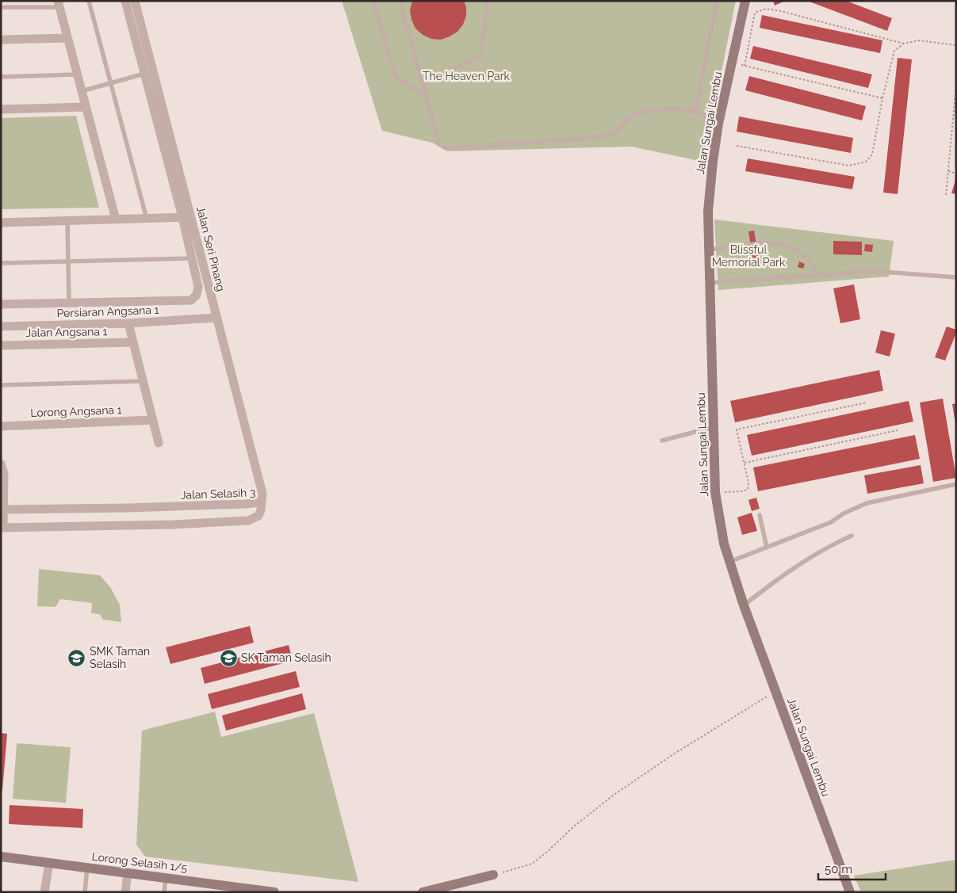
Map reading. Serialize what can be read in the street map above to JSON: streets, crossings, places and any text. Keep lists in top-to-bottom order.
{
  "streets": {
    "main road": ["Jalan Sungai Lembu", "Lorong Selasih 1/5"],
    "street": [
      "Jalan Seri Pinang",
      "Persiaran Angsana 1",
      "Jalan Angsana 1",
      "Lorong Angsana 1",
      "Jalan Selasih 3"
    ]
  },
  "crossings": [
    ["Jalan Seri Pinang", "Persiaran Angsana 1"],
    ["Jalan Seri Pinang", "Jalan Selasih 3"]
  ],
  "parks": ["The Heaven Park", "Blissful Memorial Park"],
  "places": {
    "school or university": ["SMK Taman Selasih", "SK Taman Selasih"]
  },
  "scale_bar": "50 m"
}
